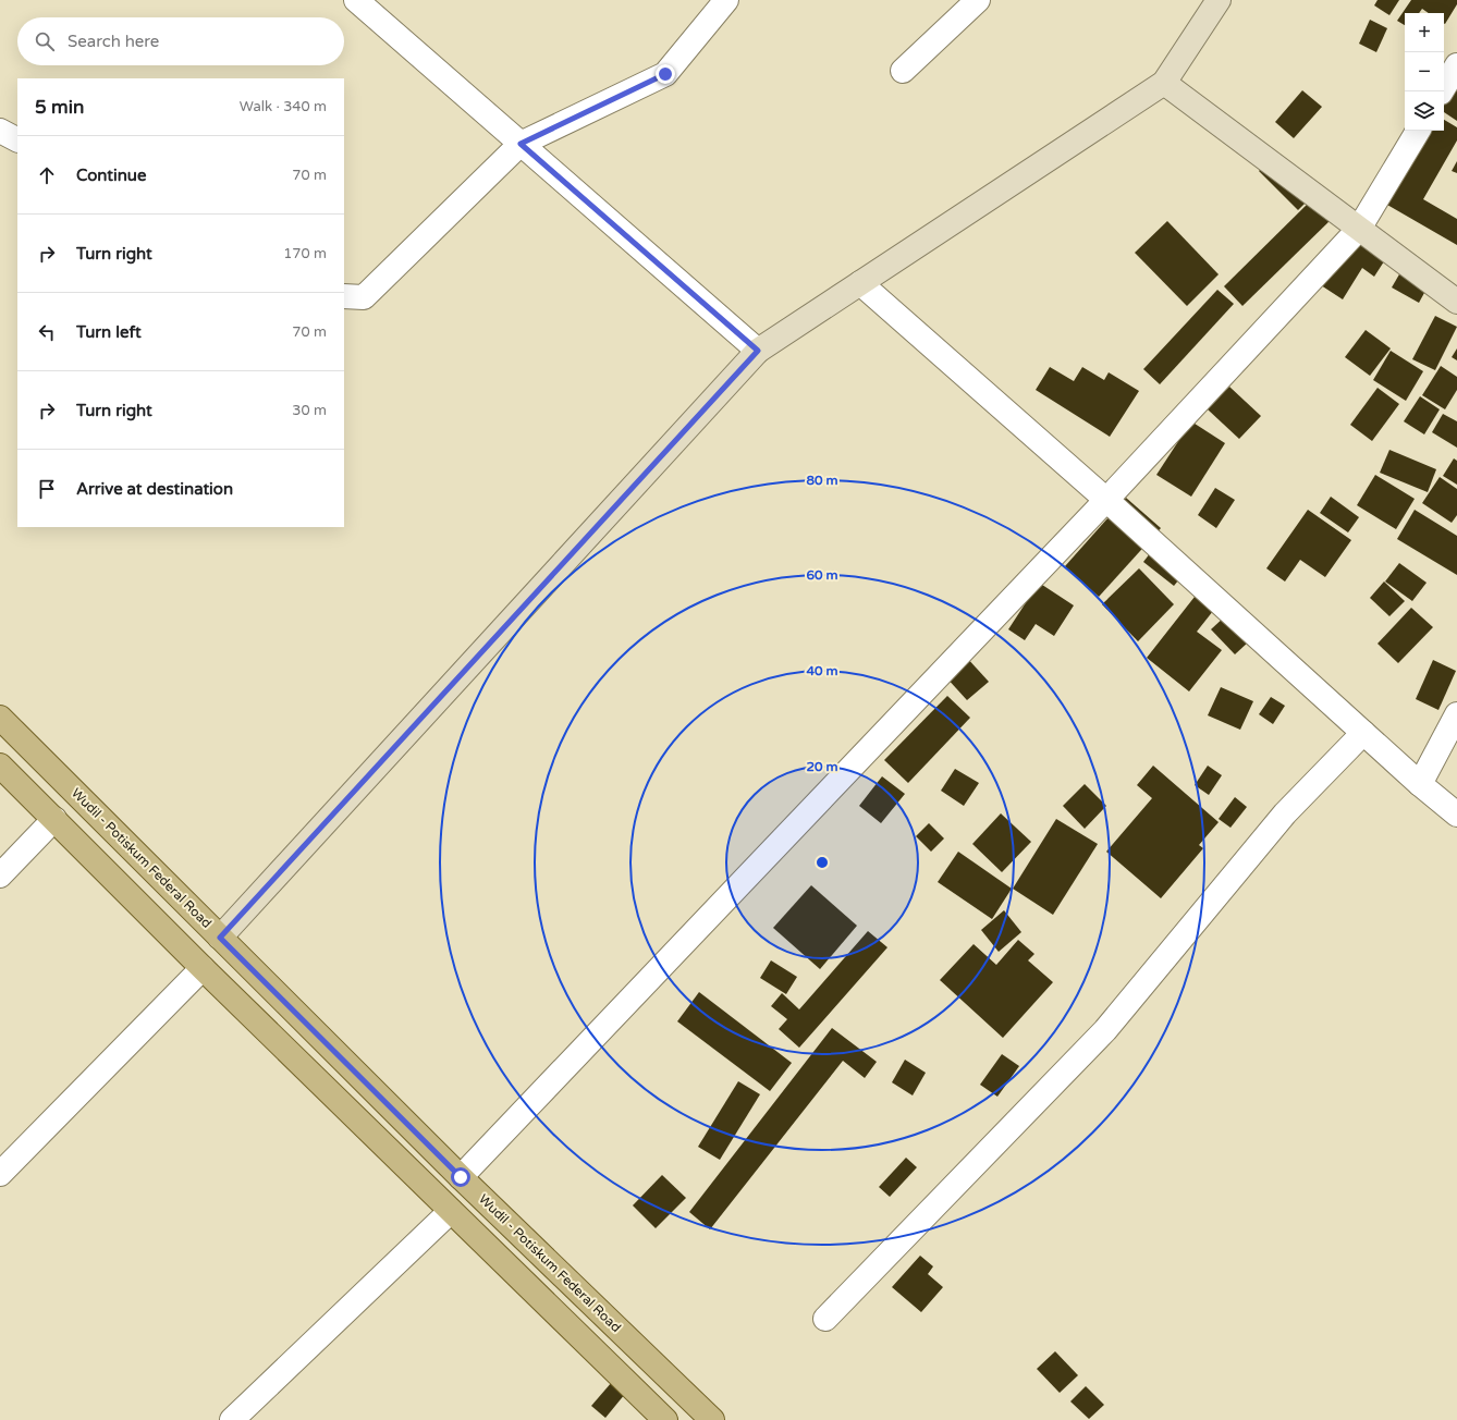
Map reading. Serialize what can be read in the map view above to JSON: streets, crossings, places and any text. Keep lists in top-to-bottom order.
{
  "streets": {
    "main road": ["Wudil - Potiskum Federal Road"]
  },
  "page": {
    "map_buttons": ["+", "−"],
    "search": "Search here",
    "heading": ["5 min", "Walk · 340 m"],
    "list": [
      ["Continue", "70 m"],
      ["Turn right", "170 m"],
      ["Turn left", "70 m"],
      ["Turn right", "30 m"],
      "Arrive at destination"
    ]
  },
  "rings": [
    "80 m",
    "60 m",
    "40 m",
    "20 m"
  ]
}
